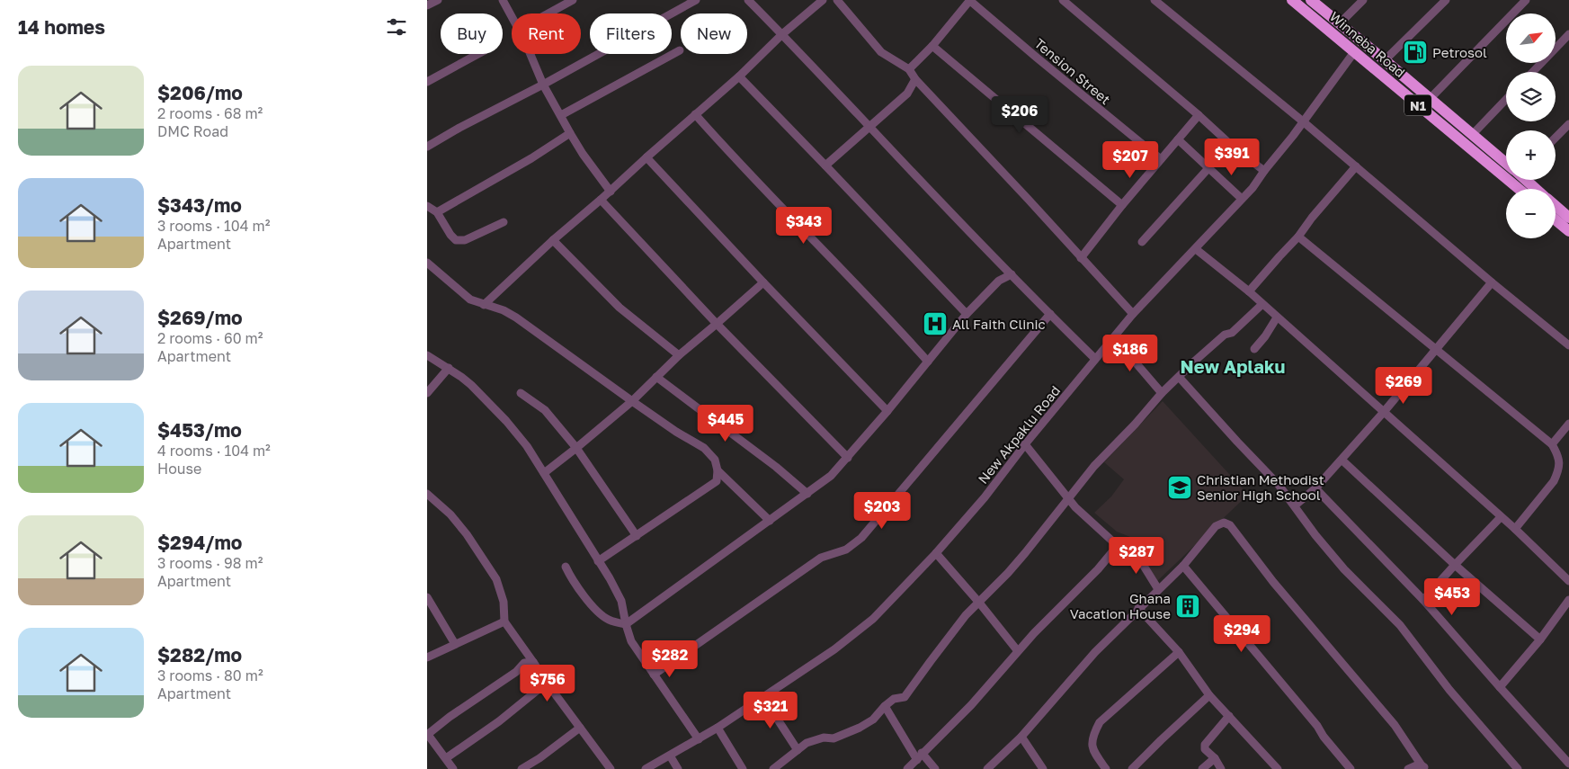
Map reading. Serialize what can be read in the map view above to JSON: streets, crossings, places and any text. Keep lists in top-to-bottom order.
{
  "streets": {
    "highway": ["Winneba Road", "N1"],
    "street": ["Tension Street", "New Akpaklu Road"]
  },
  "crossings": [
    ["Winneba Road", "New Akpaklu Road"]
  ],
  "districts": ["New Aplaku"],
  "places": {
    "fuel station": ["Petrosol"],
    "hospital": ["All Faith Clinic"],
    "school or university": ["Christian Methodist Senior High School"],
    "building": ["Ghana Vacation House"]
  },
  "north": "top right",
  "page": {
    "heading": "14 homes",
    "map_buttons": ["+", "−"],
    "chip": [
      "Buy",
      "Rent",
      "Filters",
      "New"
    ],
    "list": [
      {
        "name": "$206/mo",
        "note": "2 rooms · 68 m² · DMC Road"
      },
      {
        "name": "$343/mo",
        "note": "3 rooms · 104 m² · Apartment"
      },
      {
        "name": "$269/mo",
        "note": "2 rooms · 60 m² · Apartment"
      },
      {
        "name": "$453/mo",
        "note": "4 rooms · 104 m² · House"
      },
      {
        "name": "$294/mo",
        "note": "3 rooms · 98 m² · Apartment"
      },
      {
        "name": "$282/mo",
        "note": "3 rooms · 80 m² · Apartment"
      }
    ],
    "price": [
      "$206",
      "$391",
      "$207",
      "$343",
      "$186",
      "$269",
      "$445",
      "$203",
      "$287",
      "$453",
      "$294",
      "$282",
      "$756",
      "$321"
    ]
  }
}
